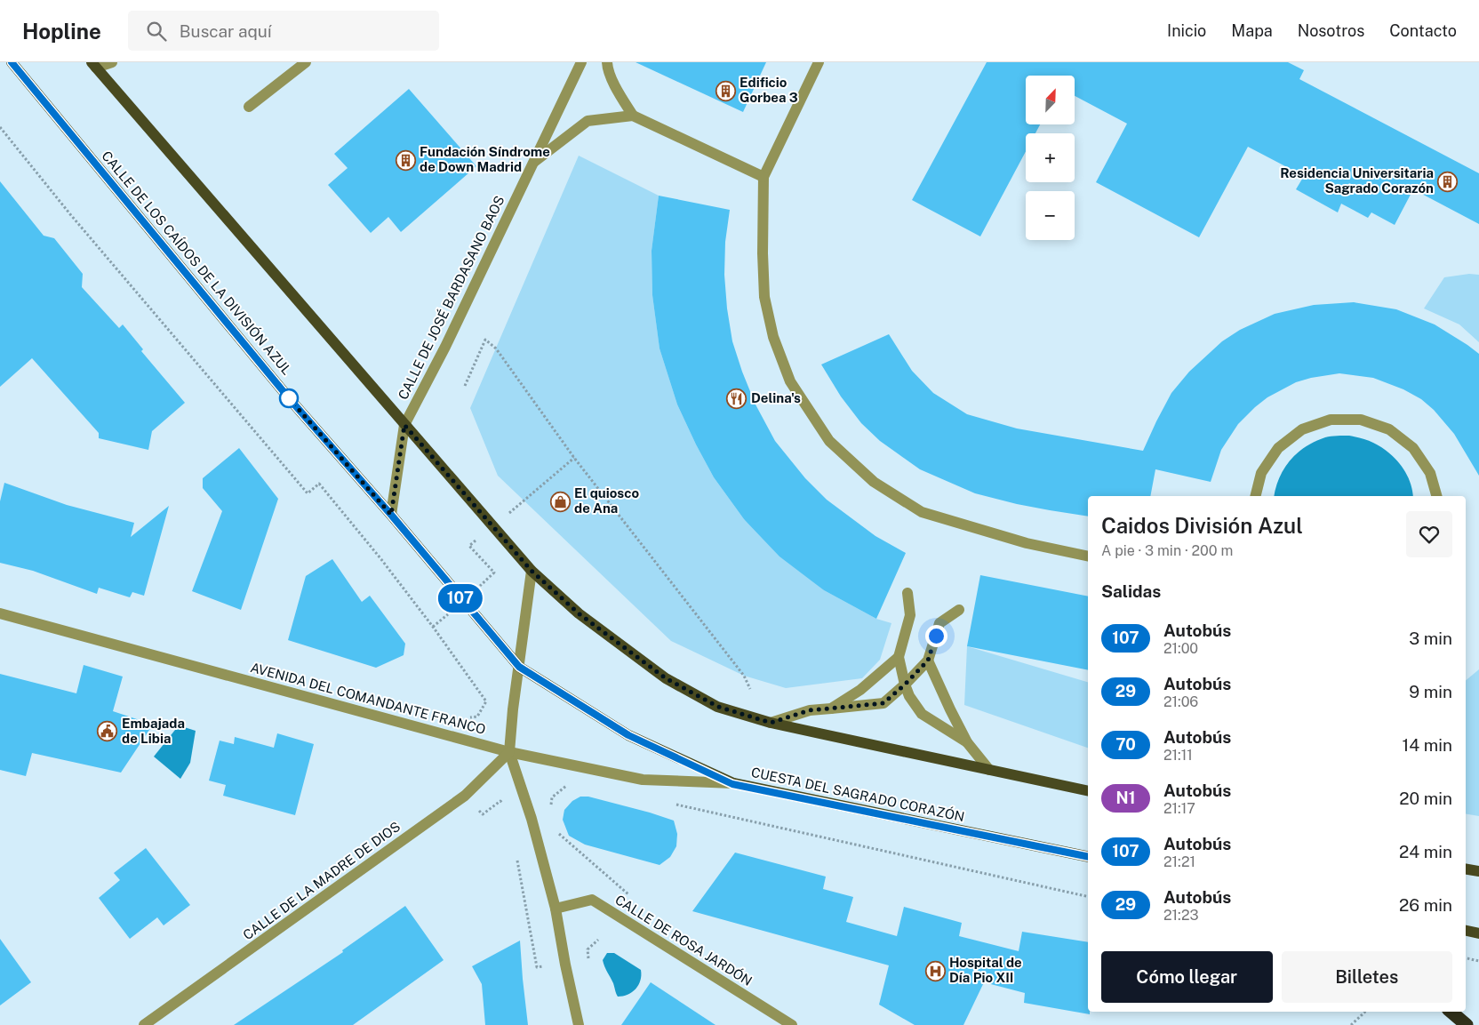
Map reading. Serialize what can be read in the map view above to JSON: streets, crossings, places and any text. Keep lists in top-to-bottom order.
{
  "streets": {
    "main road": ["CALLE DE LOS CAÍDOS DE LA DIVISIÓN AZUL", "CUESTA DEL SAGRADO CORAZÓN"],
    "street": [
      "CALLE DE JOSÉ BARDASANO BAOS",
      "AVENIDA DEL COMANDANTE FRANCO",
      "CALLE DE LA MADRE DE DIOS",
      "CALLE DE ROSA JARDÓN"
    ]
  },
  "crossings": [
    ["CALLE DE LOS CAÍDOS DE LA DIVISIÓN AZUL", "CALLE DE JOSÉ BARDASANO BAOS"],
    ["CALLE DE LOS CAÍDOS DE LA DIVISIÓN AZUL", "CUESTA DEL SAGRADO CORAZÓN"],
    ["AVENIDA DEL COMANDANTE FRANCO", "CUESTA DEL SAGRADO CORAZÓN"],
    ["AVENIDA DEL COMANDANTE FRANCO", "CALLE DE LA MADRE DE DIOS"]
  ],
  "places": {
    "building": ["Edificio Gorbea 3", "Fundación Síndrome de Down Madrid", "Residencia Universitaria Sagrado Corazón"],
    "restaurant": ["Delina's"],
    "shop": ["El quiosco de Ana"],
    "public building": ["Embajada de Libia"],
    "hospital": ["Hospital de Día Pio XII"]
  },
  "lines": ["bus line 107"],
  "north": "top right",
  "page": {
    "header": "Hopline",
    "search": "Buscar aquí",
    "nav": [
      "Inicio",
      "Mapa",
      "Nosotros",
      "Contacto"
    ],
    "on_map": "107",
    "map_buttons": ["+", "−"],
    "heading": [
      ["Caidos División Azul", "A pie · 3 min · 200 m"],
      "Salidas"
    ],
    "list": [
      {
        "mark": "107",
        "name": "Autobús",
        "note": "21:00",
        "value": "3 min"
      },
      {
        "mark": "29",
        "name": "Autobús",
        "note": "21:06",
        "value": "9 min"
      },
      {
        "mark": "70",
        "name": "Autobús",
        "note": "21:11",
        "value": "14 min"
      },
      {
        "mark": "N1",
        "name": "Autobús",
        "note": "21:17",
        "value": "20 min"
      },
      {
        "mark": "107",
        "name": "Autobús",
        "note": "21:21",
        "value": "24 min"
      },
      {
        "mark": "29",
        "name": "Autobús",
        "note": "21:23",
        "value": "26 min"
      }
    ],
    "buttons": ["Cómo llegar", "Billetes"]
  }
}
